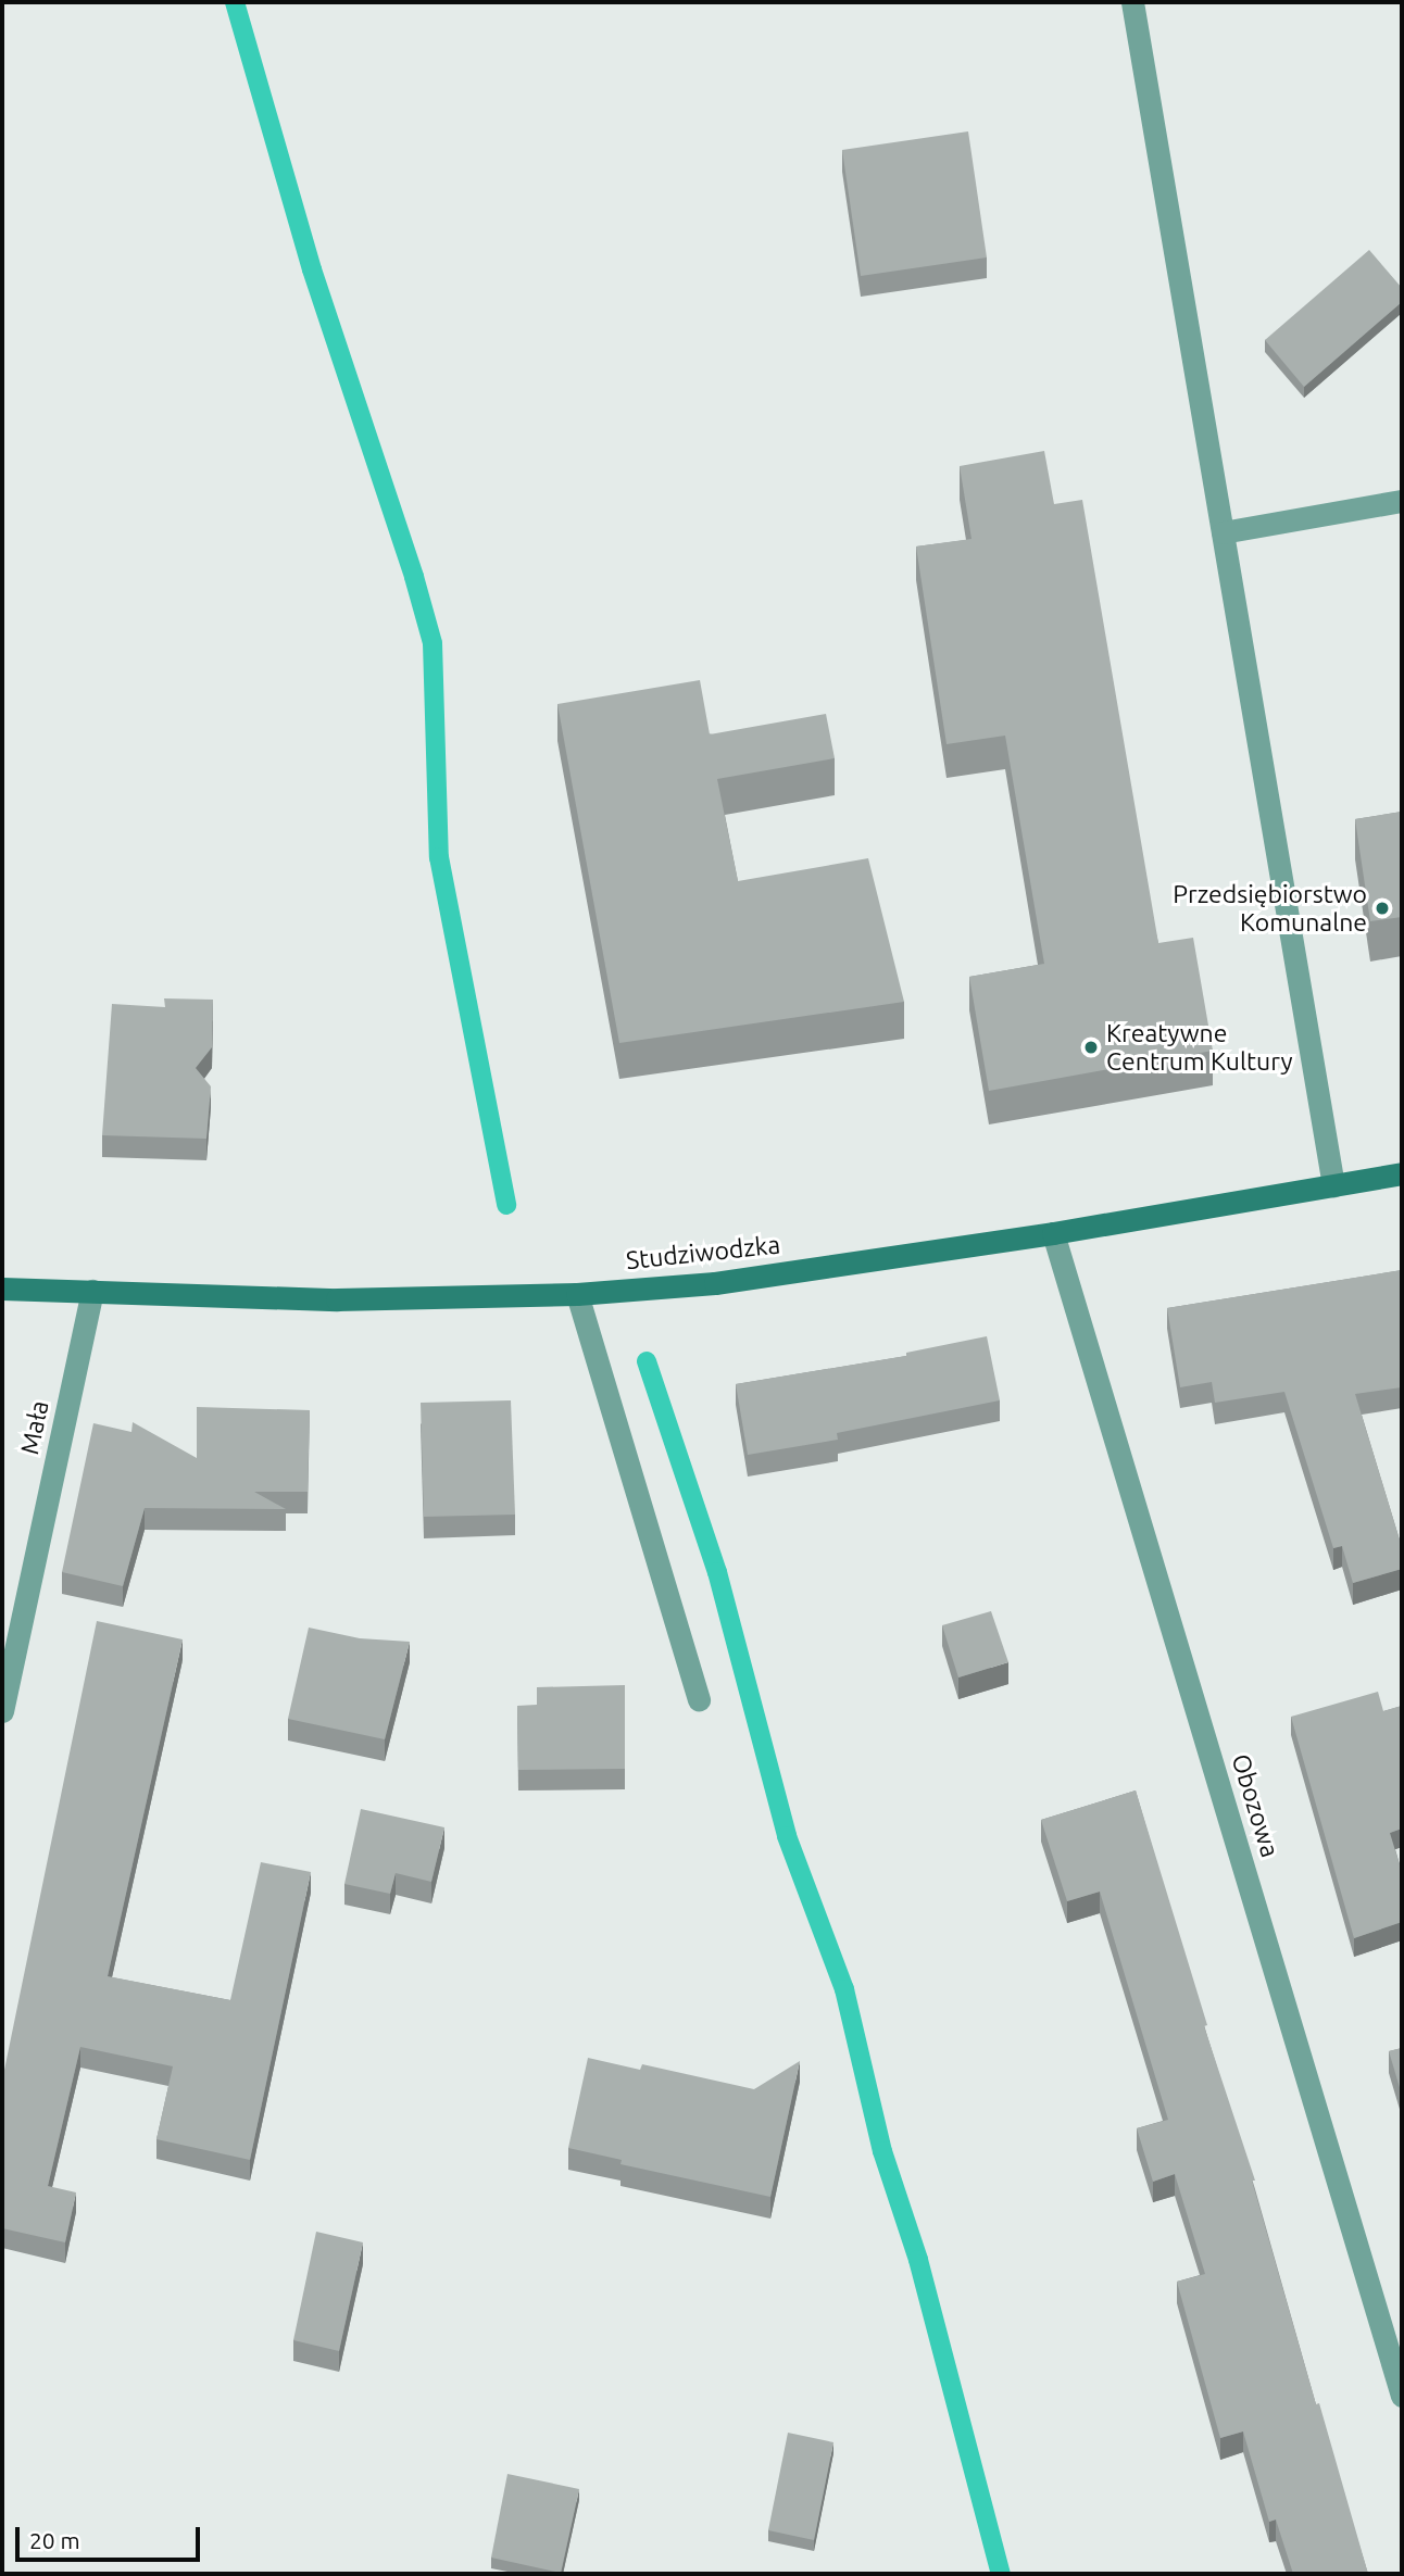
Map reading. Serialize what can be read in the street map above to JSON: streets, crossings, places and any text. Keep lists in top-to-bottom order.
{
  "streets": {
    "street": ["Studziwodzka", "Mała", "Obozowa"]
  },
  "crossings": [
    ["Studziwodzka", "Mała"],
    ["Studziwodzka", "Obozowa"]
  ],
  "places": ["Przedsiębiorstwo Komunalne", "Kreatywne Centrum Kultury"],
  "scale_bar": "20 m"
}
